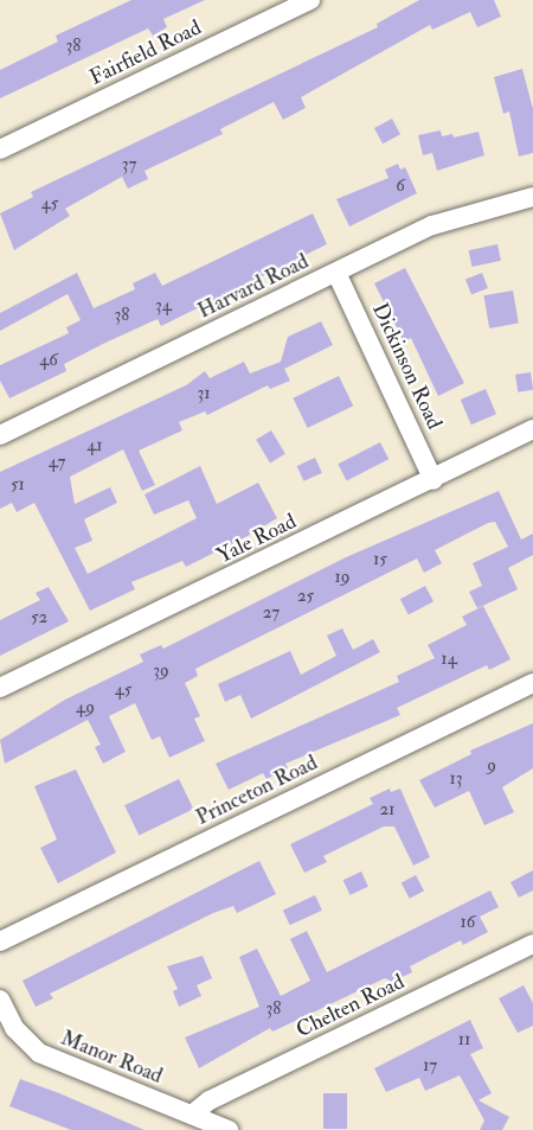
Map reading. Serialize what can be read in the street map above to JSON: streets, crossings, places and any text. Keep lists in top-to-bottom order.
{
  "streets": {
    "street": [
      "Fairfield Road",
      "Harvard Road",
      "Dickinson Road",
      "Yale Road",
      "Princeton Road",
      "Chelten Road",
      "Manor Road"
    ]
  },
  "crossings": [
    ["Harvard Road", "Dickinson Road"],
    ["Dickinson Road", "Yale Road"],
    ["Chelten Road", "Manor Road"]
  ],
  "house_numbers": [
    "38",
    "37",
    "6",
    "45",
    "34",
    "38",
    "46",
    "31",
    "41",
    "47",
    "51",
    "15",
    "19",
    "25",
    "27",
    "52",
    "14",
    "39",
    "45",
    "49",
    "9",
    "13",
    "21",
    "16",
    "38",
    "11",
    "17"
  ]
}
